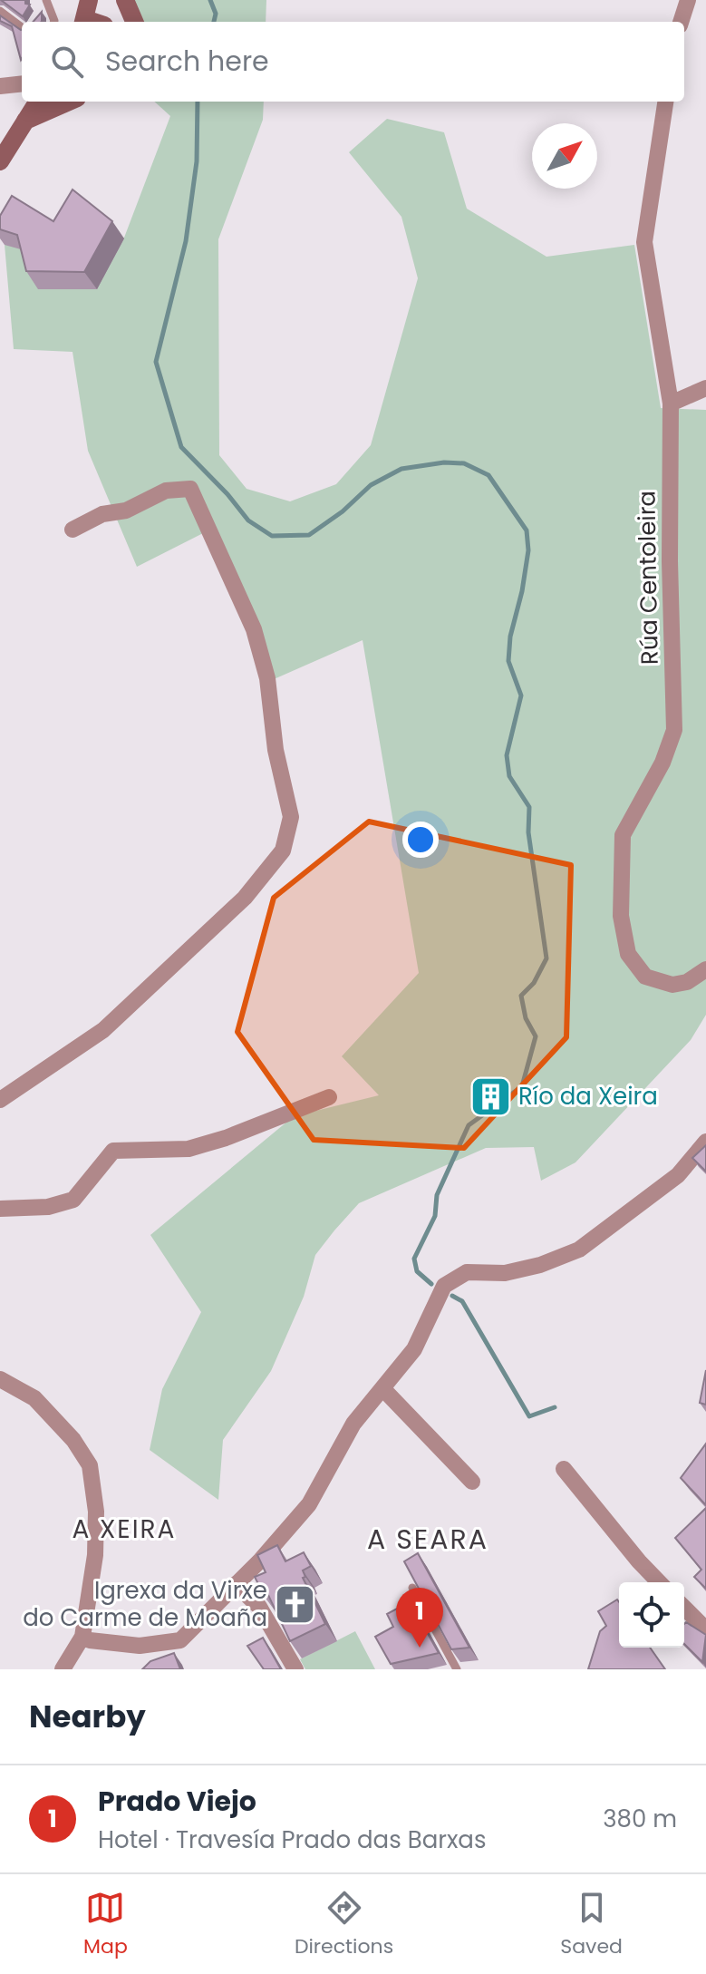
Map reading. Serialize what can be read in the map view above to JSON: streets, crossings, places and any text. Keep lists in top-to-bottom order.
{
  "streets": {
    "street": ["Rúa Centoleira"]
  },
  "districts": ["A XEIRA", "A SEARA"],
  "places": {
    "building": ["Río da Xeira"],
    "church": ["Igrexa da Virxe do Carme de Moaña"]
  },
  "north": "top right",
  "page": {
    "search": "Search here",
    "pins": "1",
    "heading": "Nearby",
    "list": [
      {
        "mark": "1",
        "name": "Prado Viejo",
        "note": "Hotel · Travesía Prado das Barxas",
        "value": "380 m"
      }
    ],
    "nav": ["Map", "Directions", "Saved"]
  }
}
